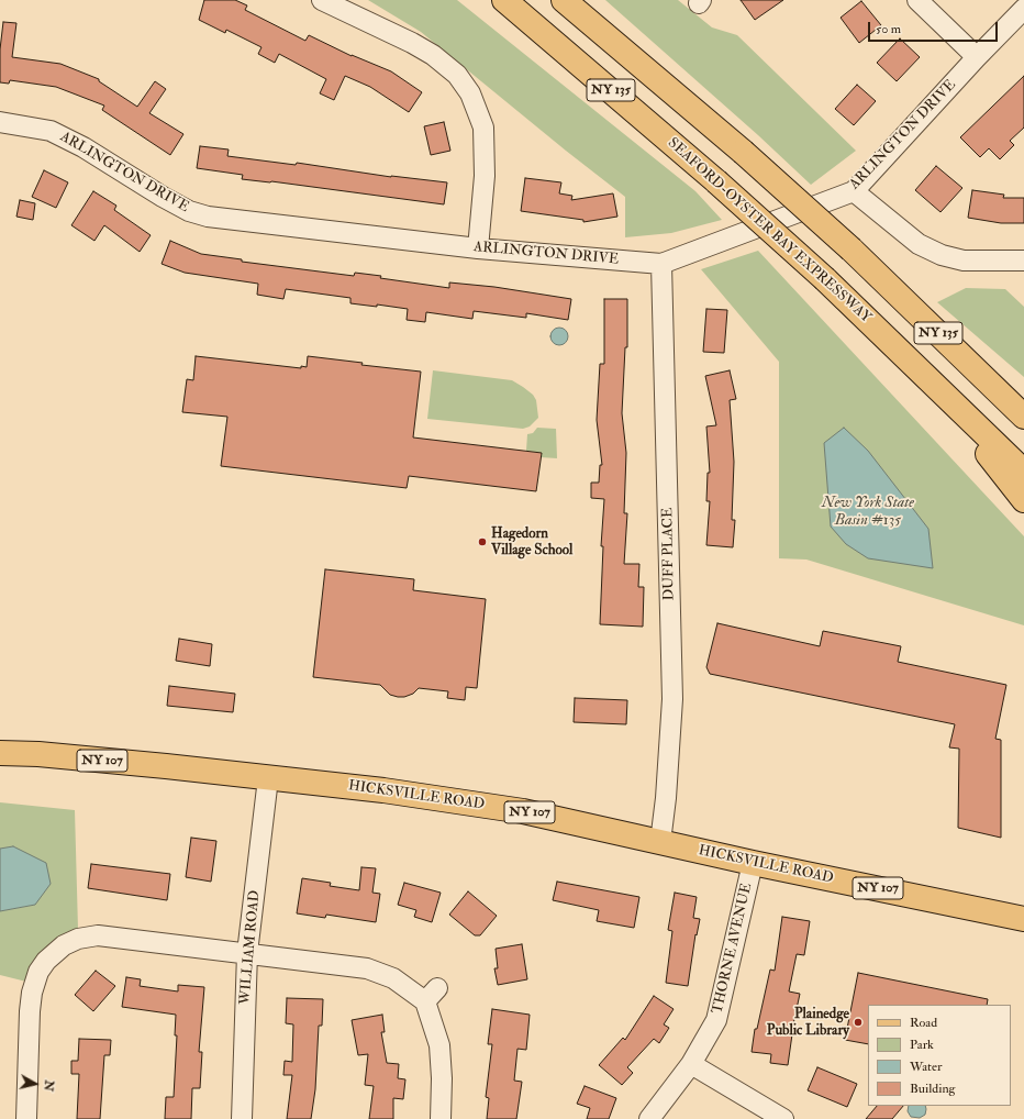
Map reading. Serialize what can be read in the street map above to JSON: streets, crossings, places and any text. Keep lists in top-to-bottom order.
{
  "streets": {
    "main road": [
      "NY 135",
      "SEAFORD-OYSTER BAY EXPRESSWAY",
      "NY 107",
      "HICKSVILLE ROAD"
    ],
    "street": [
      "ARLINGTON DRIVE",
      "DUFF PLACE",
      "WILLIAM ROAD",
      "THORNE AVENUE"
    ]
  },
  "crossings": [
    ["ARLINGTON DRIVE", "DUFF PLACE"],
    ["DUFF PLACE", "HICKSVILLE ROAD"],
    ["HICKSVILLE ROAD", "WILLIAM ROAD"],
    ["HICKSVILLE ROAD", "THORNE AVENUE"]
  ],
  "water": ["New York State Basin #135"],
  "places": ["Hagedorn Village School", "Plainedge Public Library"],
  "legend": [
    "Road",
    "Park",
    "Water",
    "Building"
  ],
  "scale_bar": "50 m",
  "north": "right"
}
